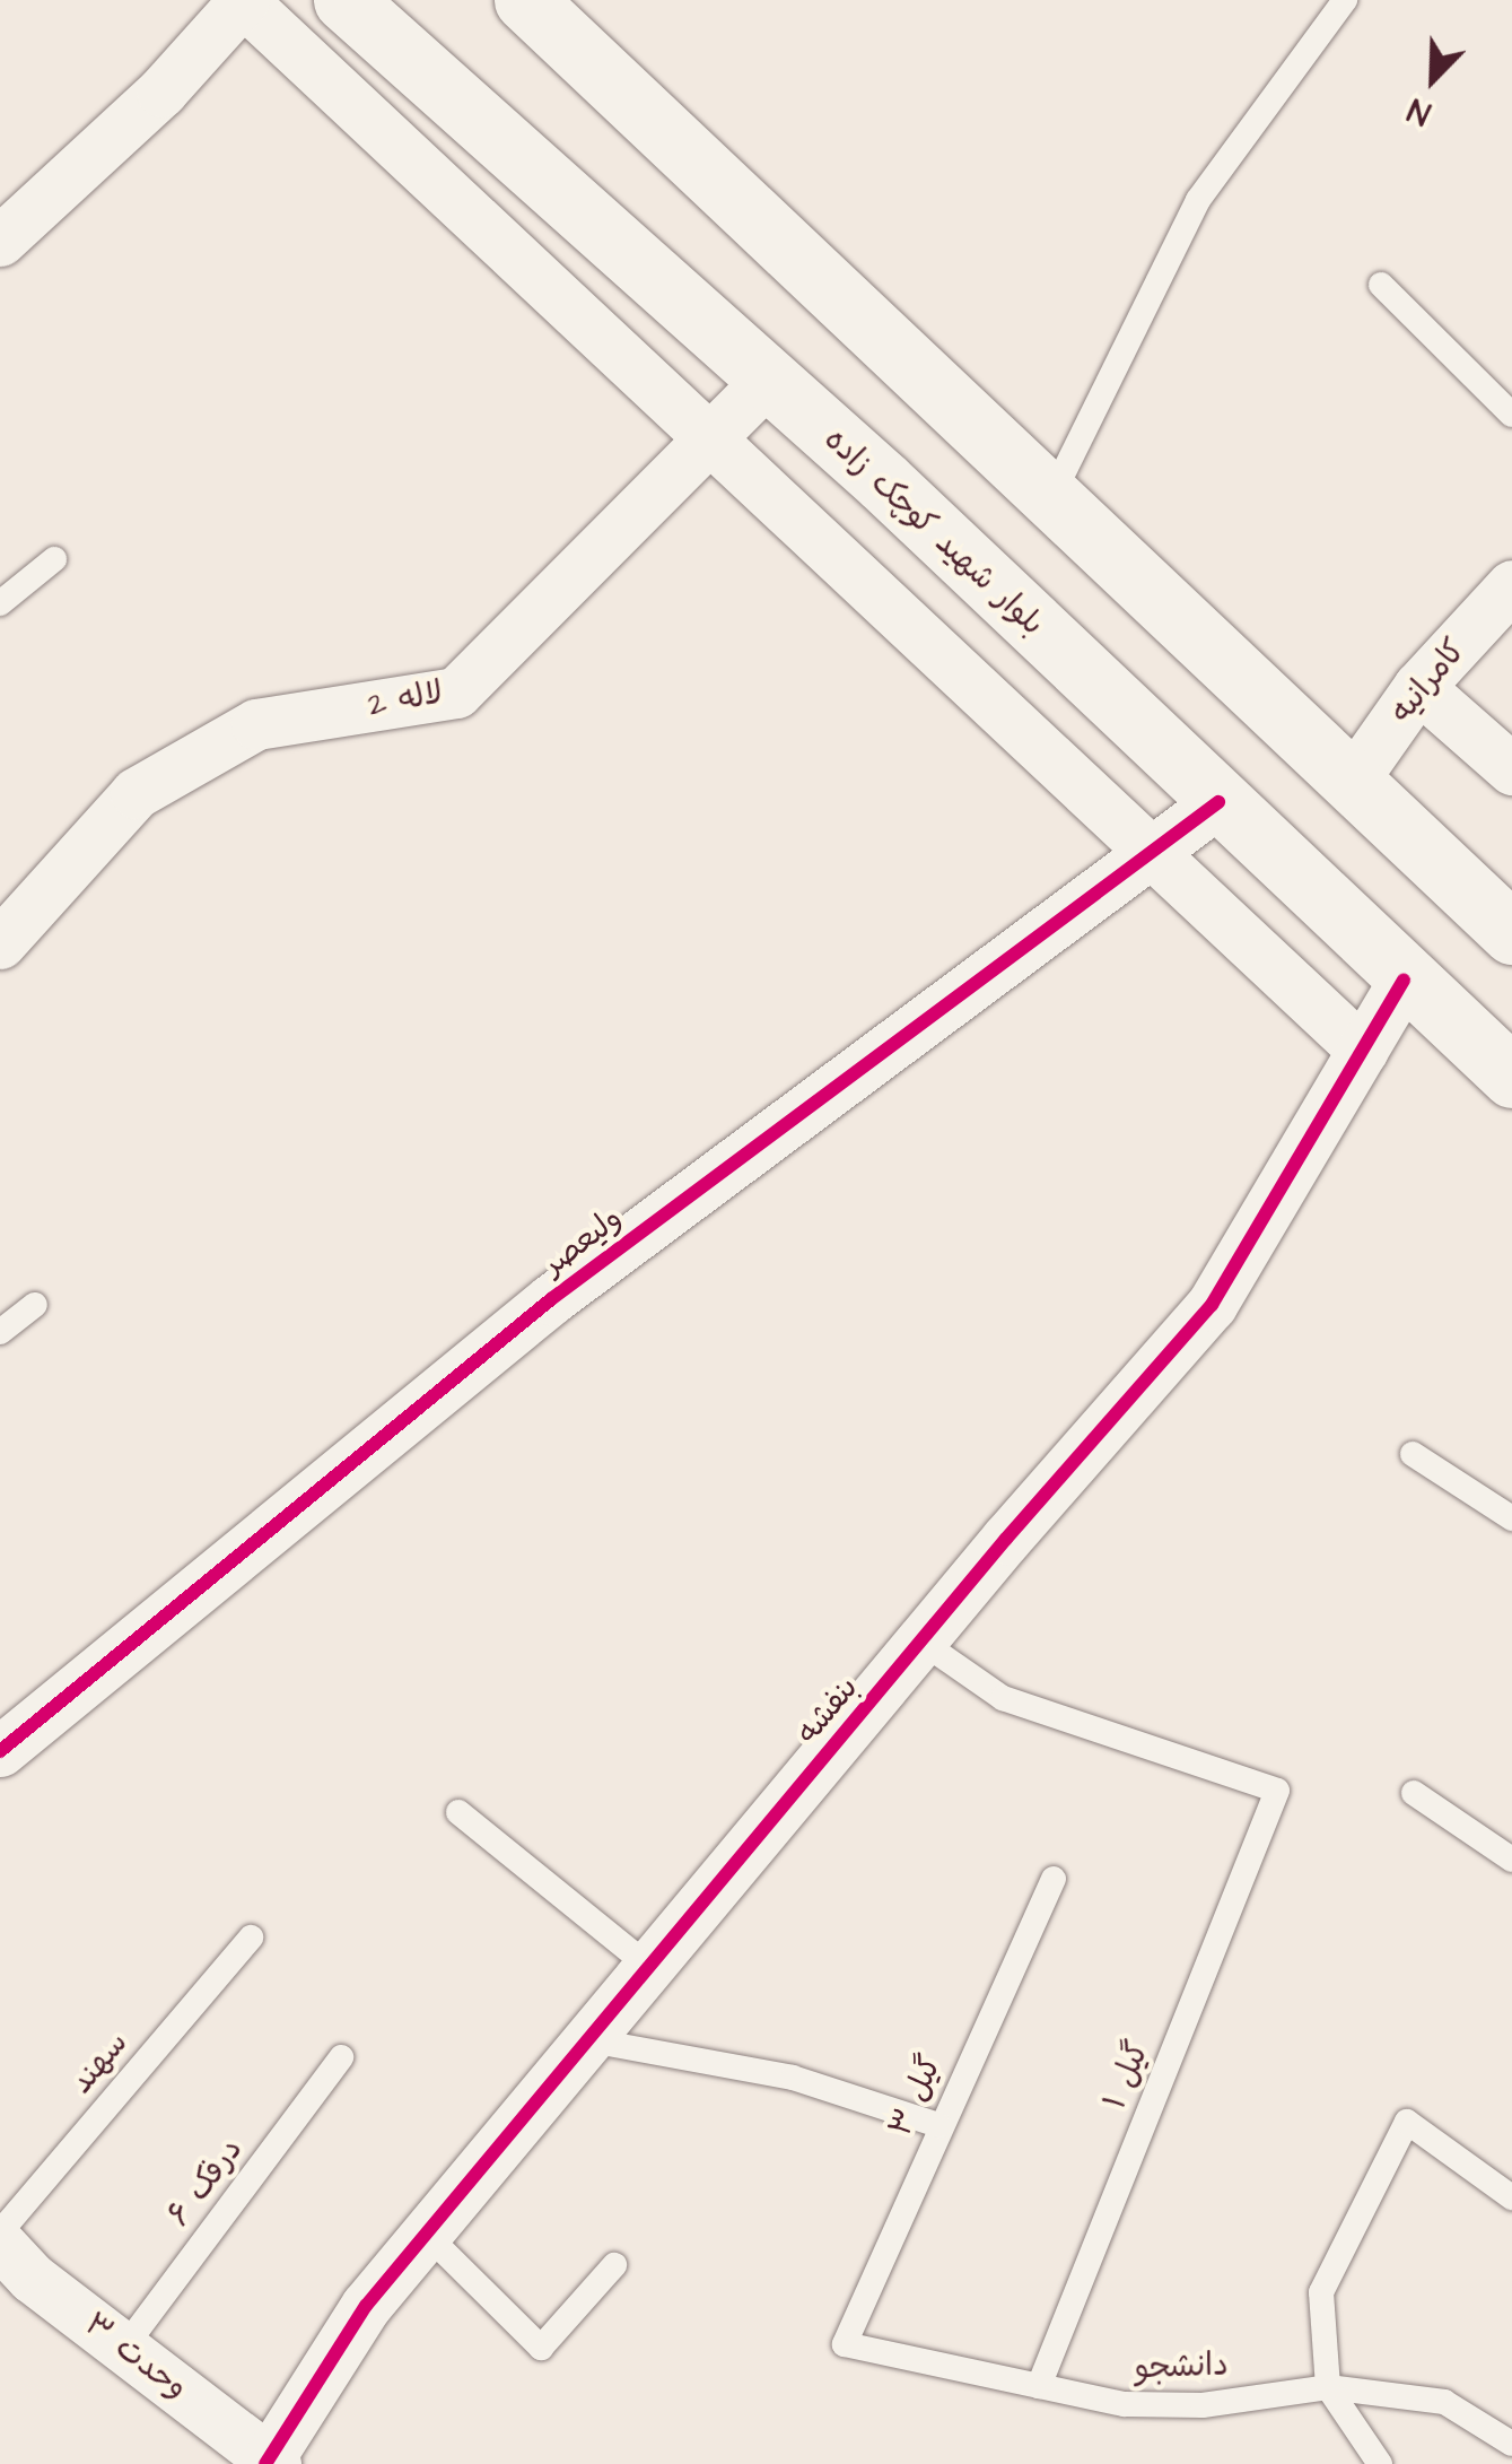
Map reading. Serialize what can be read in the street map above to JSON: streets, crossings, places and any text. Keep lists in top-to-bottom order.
{
  "streets": {
    "main road": ["بلوار شهید کوچک زاده"],
    "street": [
      "کامرانیه",
      "لاله 2",
      "ولیعصر",
      "بنفشه",
      "وحدت ۳"
    ],
    "lane": [
      "سهند",
      "گیل ۱",
      "گیل ۳",
      "درفک ۶",
      "دانشجو"
    ]
  },
  "crossings": [
    ["بلوار شهید کوچک زاده", "لاله 2"],
    ["بلوار شهید کوچک زاده", "ولیعصر"],
    ["بلوار شهید کوچک زاده", "بنفشه"],
    ["بنفشه", "گیل ۱"],
    ["بنفشه", "وحدت ۳"],
    ["گیل ۱", "دانشجو"],
    ["گیل ۳", "دانشجو"],
    ["درفک ۶", "وحدت ۳"]
  ],
  "north": "bottom left"
}
